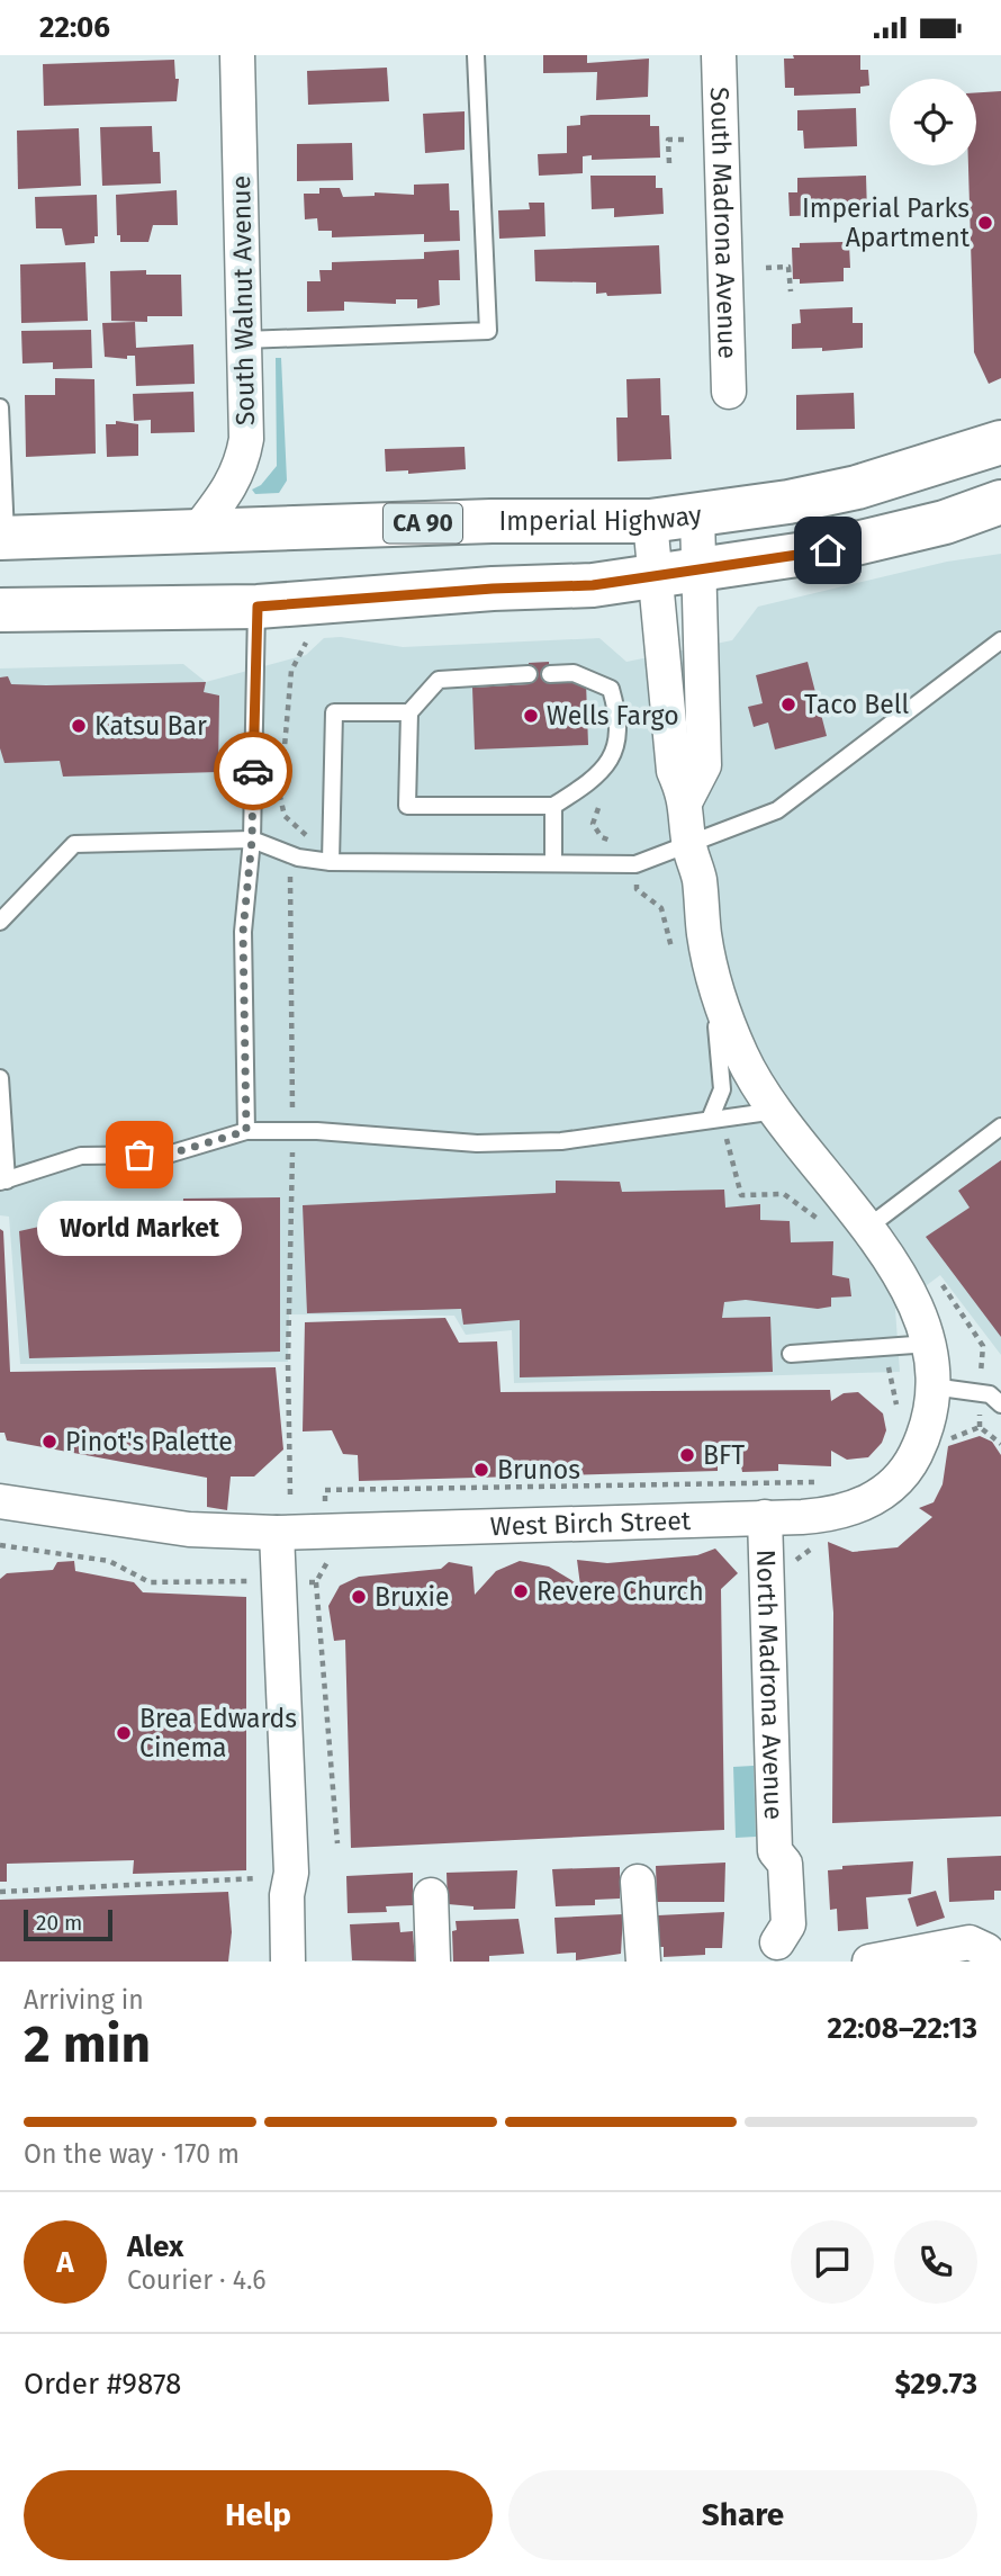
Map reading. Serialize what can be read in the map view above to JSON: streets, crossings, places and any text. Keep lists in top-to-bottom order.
{
  "streets": {
    "main road": ["Imperial Highway", "CA 90"],
    "street": [
      "South Madrona Avenue",
      "South Walnut Avenue",
      "West Birch Street",
      "North Madrona Avenue"
    ]
  },
  "crossings": [
    ["South Walnut Avenue", "Imperial Highway"],
    ["Imperial Highway", "West Birch Street"],
    ["West Birch Street", "North Madrona Avenue"]
  ],
  "places": [
    "Imperial Parks Apartment",
    "Taco Bell",
    "Wells Fargo",
    "Katsu Bar",
    "World Market",
    "Pinot's Palette",
    "BFT",
    "Brunos",
    "Revere Church",
    "Bruxie",
    "Brea Edwards Cinema"
  ],
  "scale_bar": "20 m",
  "page": {
    "status": "22:06",
    "bubble": "World Market",
    "scale": "20 m",
    "heading": ["2 min", "Arriving in", "22:08–22:13"],
    "panel": [
      "Alex",
      "Courier · 4.6",
      "Order #9878",
      "$29.73"
    ],
    "bar": "On the way · 170 m",
    "round": "A",
    "buttons": ["Help", "Share"]
  }
}
